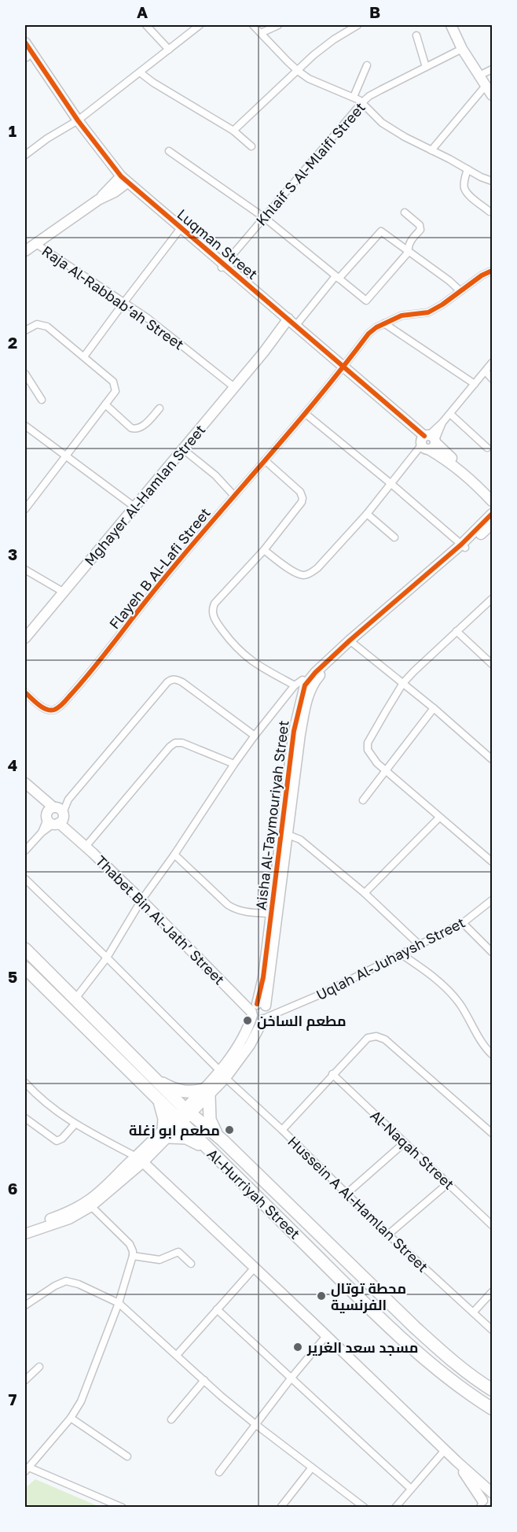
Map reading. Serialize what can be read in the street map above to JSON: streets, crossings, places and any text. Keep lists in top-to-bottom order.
{
  "streets": {
    "highway": ["Al-Hurriyah Street"],
    "street": [
      "Khlaif S Al-Mlaifi Street",
      "Luqman Street",
      "Raja Al-Rabbab‘ah Street",
      "Mghayer Al-Hamlan Street",
      "Flayeh B Al-Lafi Street",
      "Aisha Al-Taymouriyah Street",
      "Thabet Bin Al-Jath’ Street",
      "Uqlah Al-Juhaysh Street",
      "Al-Naqah Street",
      "Hussein A Al-Hamlan Street"
    ]
  },
  "crossings": [
    ["Khlaif S Al-Mlaifi Street", "Luqman Street"],
    ["Luqman Street", "Mghayer Al-Hamlan Street"],
    ["Luqman Street", "Flayeh B Al-Lafi Street"],
    ["Raja Al-Rabbab‘ah Street", "Mghayer Al-Hamlan Street"],
    ["Aisha Al-Taymouriyah Street", "Thabet Bin Al-Jath’ Street"],
    ["Aisha Al-Taymouriyah Street", "Uqlah Al-Juhaysh Street"],
    ["Thabet Bin Al-Jath’ Street", "Uqlah Al-Juhaysh Street"]
  ],
  "places": [
    "مطعم الساخن",
    "مطعم ابو زغلة",
    "محطة توتال الفرنسية",
    "مسجد سعد الغرير"
  ],
  "grid": {
    "columns": ["A", "B"],
    "rows": [
      "1",
      "2",
      "3",
      "4",
      "5",
      "6",
      "7"
    ]
  }
}
